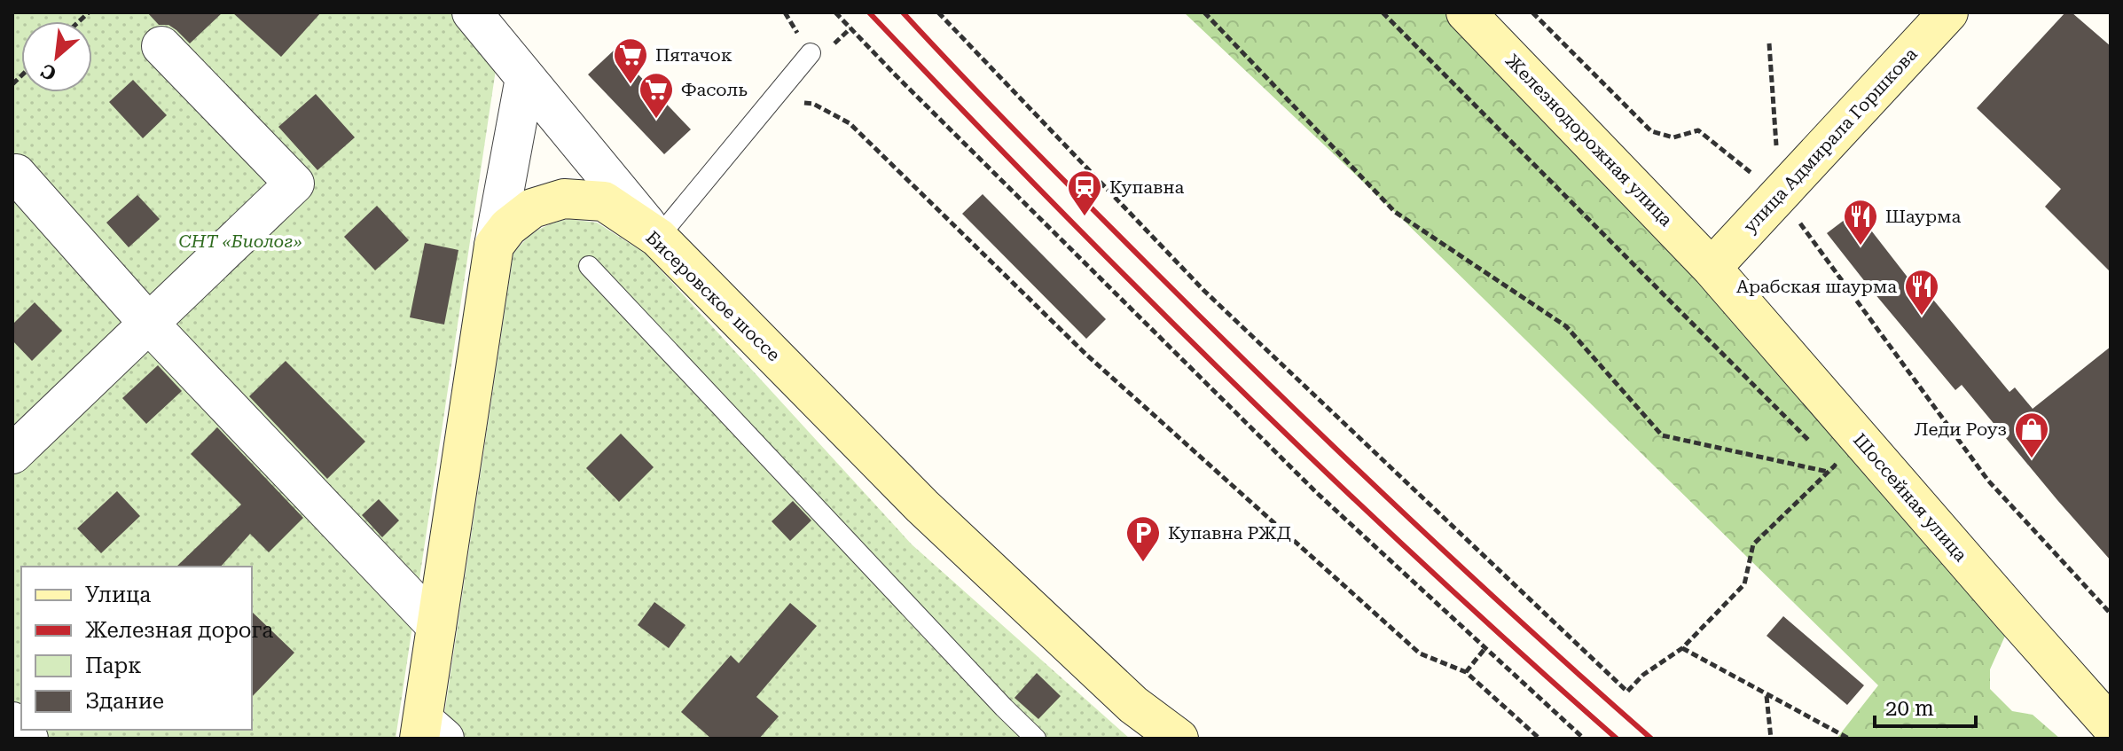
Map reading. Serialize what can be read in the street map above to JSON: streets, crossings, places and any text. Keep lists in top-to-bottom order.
{
  "streets": {
    "main road": [
      "Железнодорожная улица",
      "улица Адмирала Горшкова",
      "Бисеровское шоссе",
      "Шоссейная улица"
    ]
  },
  "crossings": [
    ["Железнодорожная улица", "улица Адмирала Горшкова"],
    ["Железнодорожная улица", "Шоссейная улица"],
    ["улица Адмирала Горшкова", "Шоссейная улица"]
  ],
  "parks": ["СНТ «Биолог»"],
  "places": {
    "supermarket": ["Пятачок", "Фасоль"],
    "station": ["Купавна"],
    "restaurant": ["Шаурма", "Арабская шаурма"],
    "shop": ["Леди Роуз"],
    "parking": ["Купавна РЖД"]
  },
  "legend": [
    "Улица",
    "Железная дорога",
    "Парк",
    "Здание"
  ],
  "scale_bar": "20 m",
  "north": "bottom left"
}
